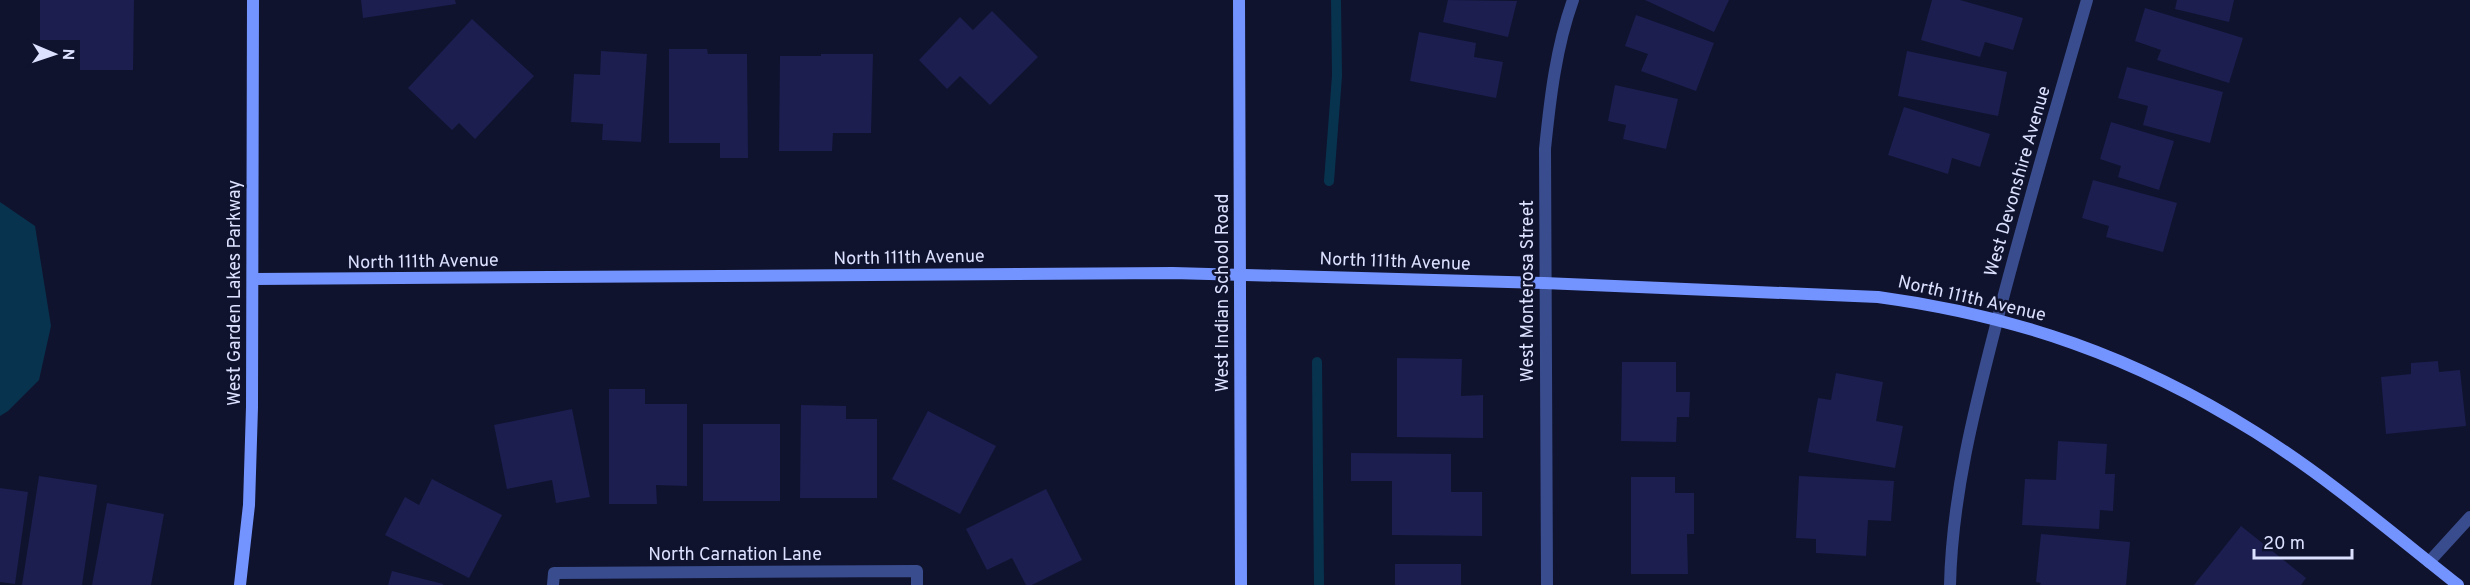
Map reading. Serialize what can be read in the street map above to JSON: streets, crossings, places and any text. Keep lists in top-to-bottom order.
{
  "streets": {
    "street": [
      "West Devonshire Avenue",
      "North 111th Avenue",
      "West Monterosa Street",
      "West Garden Lakes Parkway",
      "West Indian School Road",
      "North Carnation Lane"
    ]
  },
  "crossings": [
    ["West Devonshire Avenue", "North 111th Avenue"],
    ["North 111th Avenue", "West Monterosa Street"],
    ["North 111th Avenue", "West Garden Lakes Parkway"],
    ["North 111th Avenue", "West Indian School Road"]
  ],
  "scale_bar": "20 m",
  "north": "right"
}
